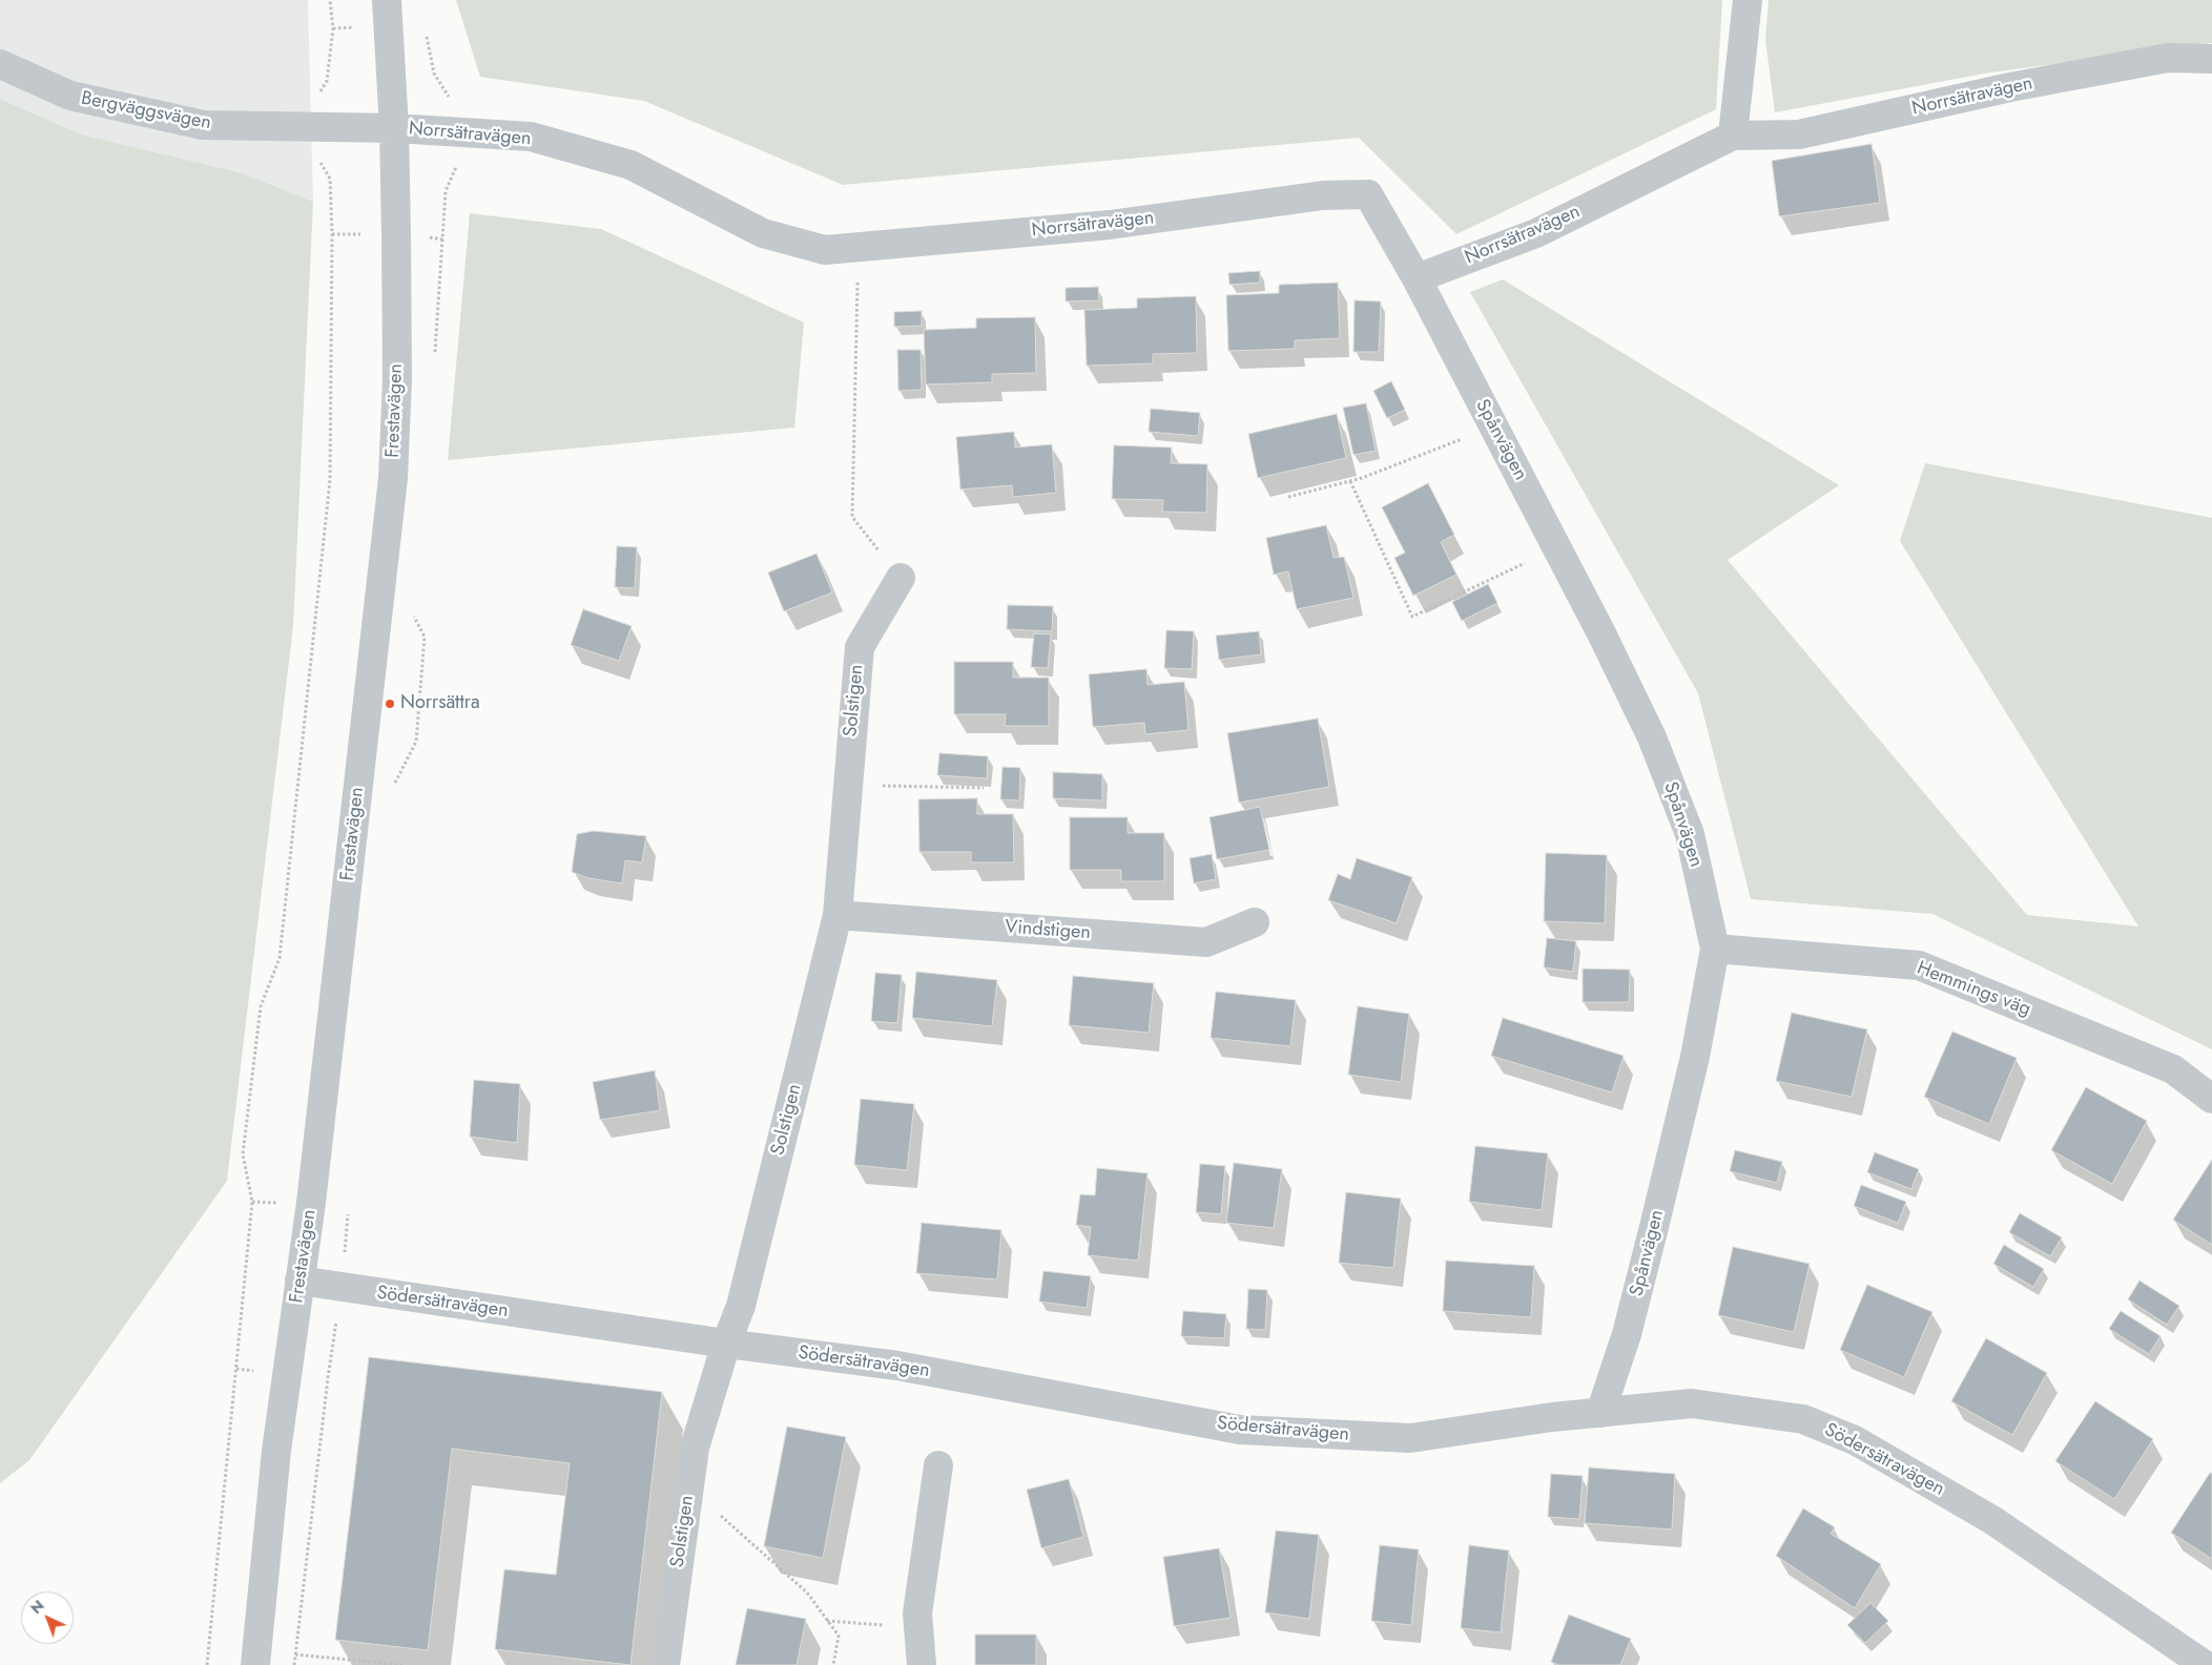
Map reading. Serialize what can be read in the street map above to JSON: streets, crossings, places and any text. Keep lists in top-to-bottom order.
{
  "streets": {
    "street": [
      "Norrsätravägen",
      "Bergväggsvägen",
      "Frestavägen",
      "Spånvägen",
      "Solstigen",
      "Vindstigen",
      "Hemmings väg",
      "Södersätravägen"
    ]
  },
  "crossings": [
    ["Norrsätravägen", "Bergväggsvägen"],
    ["Norrsätravägen", "Frestavägen"],
    ["Norrsätravägen", "Spånvägen"],
    ["Bergväggsvägen", "Frestavägen"],
    ["Frestavägen", "Södersätravägen"],
    ["Spånvägen", "Hemmings väg"],
    ["Spånvägen", "Södersätravägen"],
    ["Solstigen", "Vindstigen"],
    ["Solstigen", "Södersätravägen"]
  ],
  "places": ["Norrsättra"],
  "north": "top left"
}
